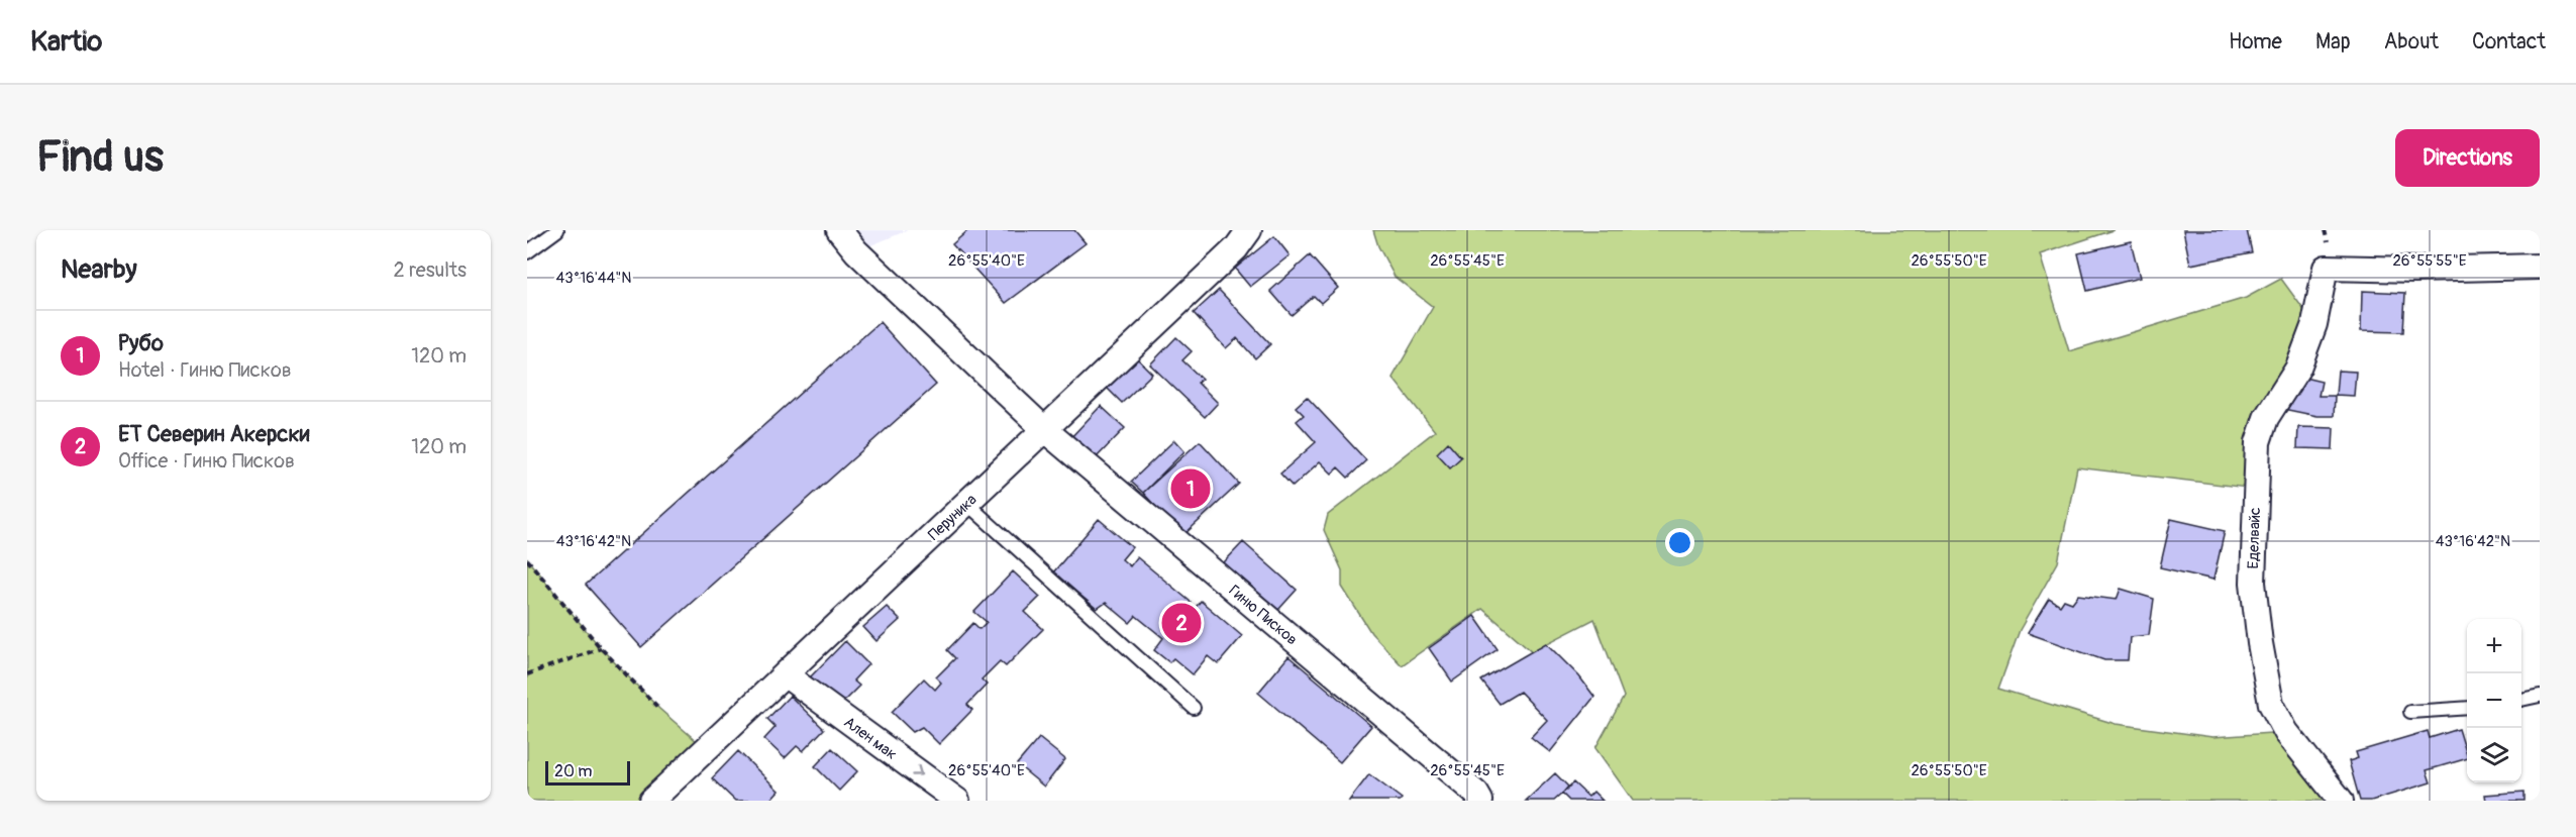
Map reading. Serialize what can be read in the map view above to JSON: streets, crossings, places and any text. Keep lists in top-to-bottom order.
{
  "streets": {
    "street": [
      "Перуника",
      "Еделвайс",
      "Гиню Писков",
      "Ален мак"
    ]
  },
  "crossings": [
    ["Перуника", "Гиню Писков"],
    ["Перуника", "Ален мак"]
  ],
  "one_way": ["Ален мак"],
  "scale_bar": "20 m",
  "page": {
    "header": "Kartio",
    "nav": [
      "Home",
      "Map",
      "About",
      "Contact"
    ],
    "buttons": "Directions",
    "title": "Find us",
    "heading": ["Nearby", "2 results"],
    "list": [
      {
        "mark": "1",
        "name": "Рубо",
        "note": "Hotel · Гиню Писков",
        "value": "120 m"
      },
      {
        "mark": "2",
        "name": "ЕТ Северин Акерски",
        "note": "Office · Гиню Писков",
        "value": "120 m"
      }
    ],
    "pins": ["1", "2"],
    "map_buttons": ["+", "−"],
    "scale": "20 m"
  },
  "coordinates": [
    "26°55'40\"E",
    "26°55'45\"E",
    "26°55'50\"E",
    "26°55'55\"E",
    "43°16'44\"N",
    "43°16'42\"N"
  ]
}
